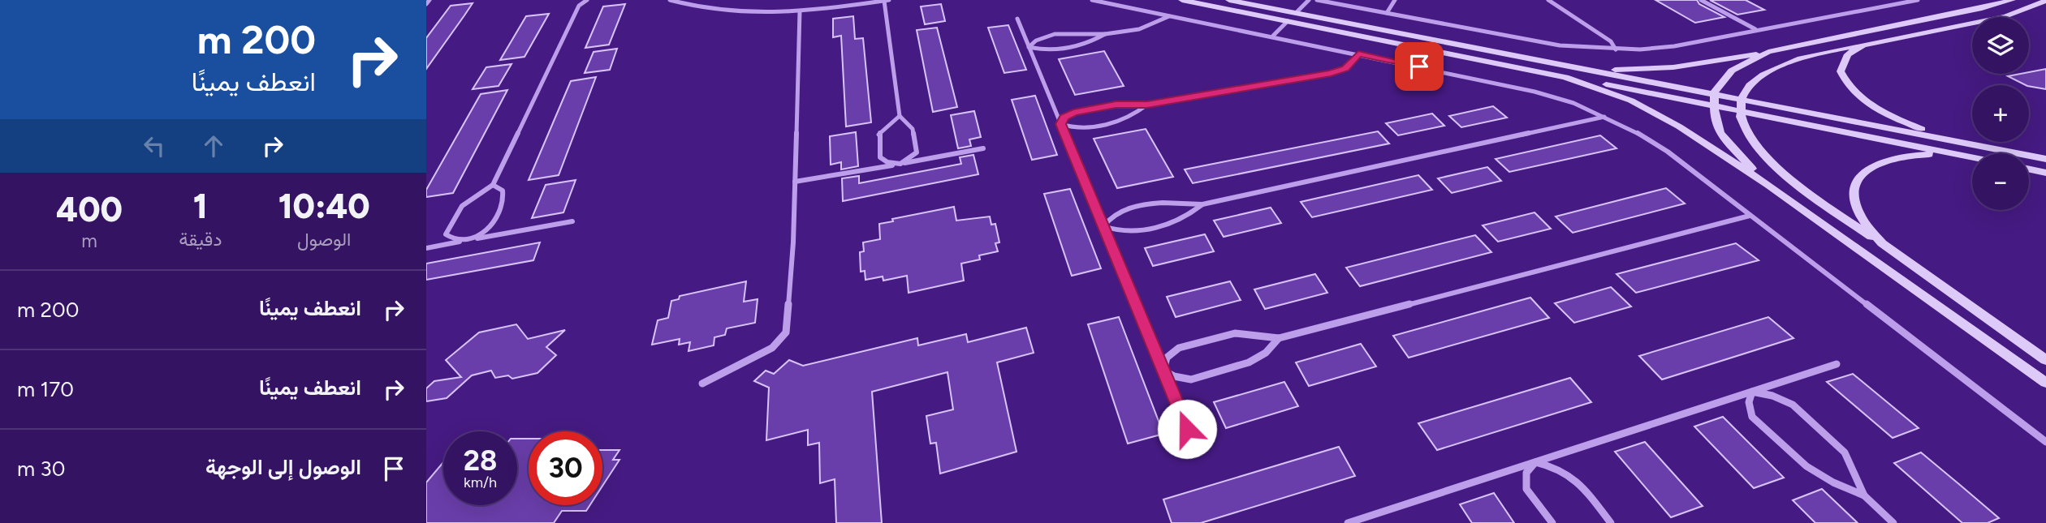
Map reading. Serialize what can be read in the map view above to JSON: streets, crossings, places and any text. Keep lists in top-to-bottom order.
{
  "page": {
    "turn": ["200 m", "انعطف يمينًا"],
    "map_buttons": ["+", "−"],
    "eta": [
      "10:40",
      "الوصول",
      "1",
      "دقيقة",
      "400",
      "m"
    ],
    "list": [
      {
        "name": "انعطف يمينًا",
        "value": "200 m"
      },
      {
        "name": "انعطف يمينًا",
        "value": "170 m"
      },
      {
        "name": "الوصول إلى الوجهة",
        "value": "30 m"
      }
    ],
    "speed": "28 km/h",
    "limit": "30"
  }
}
